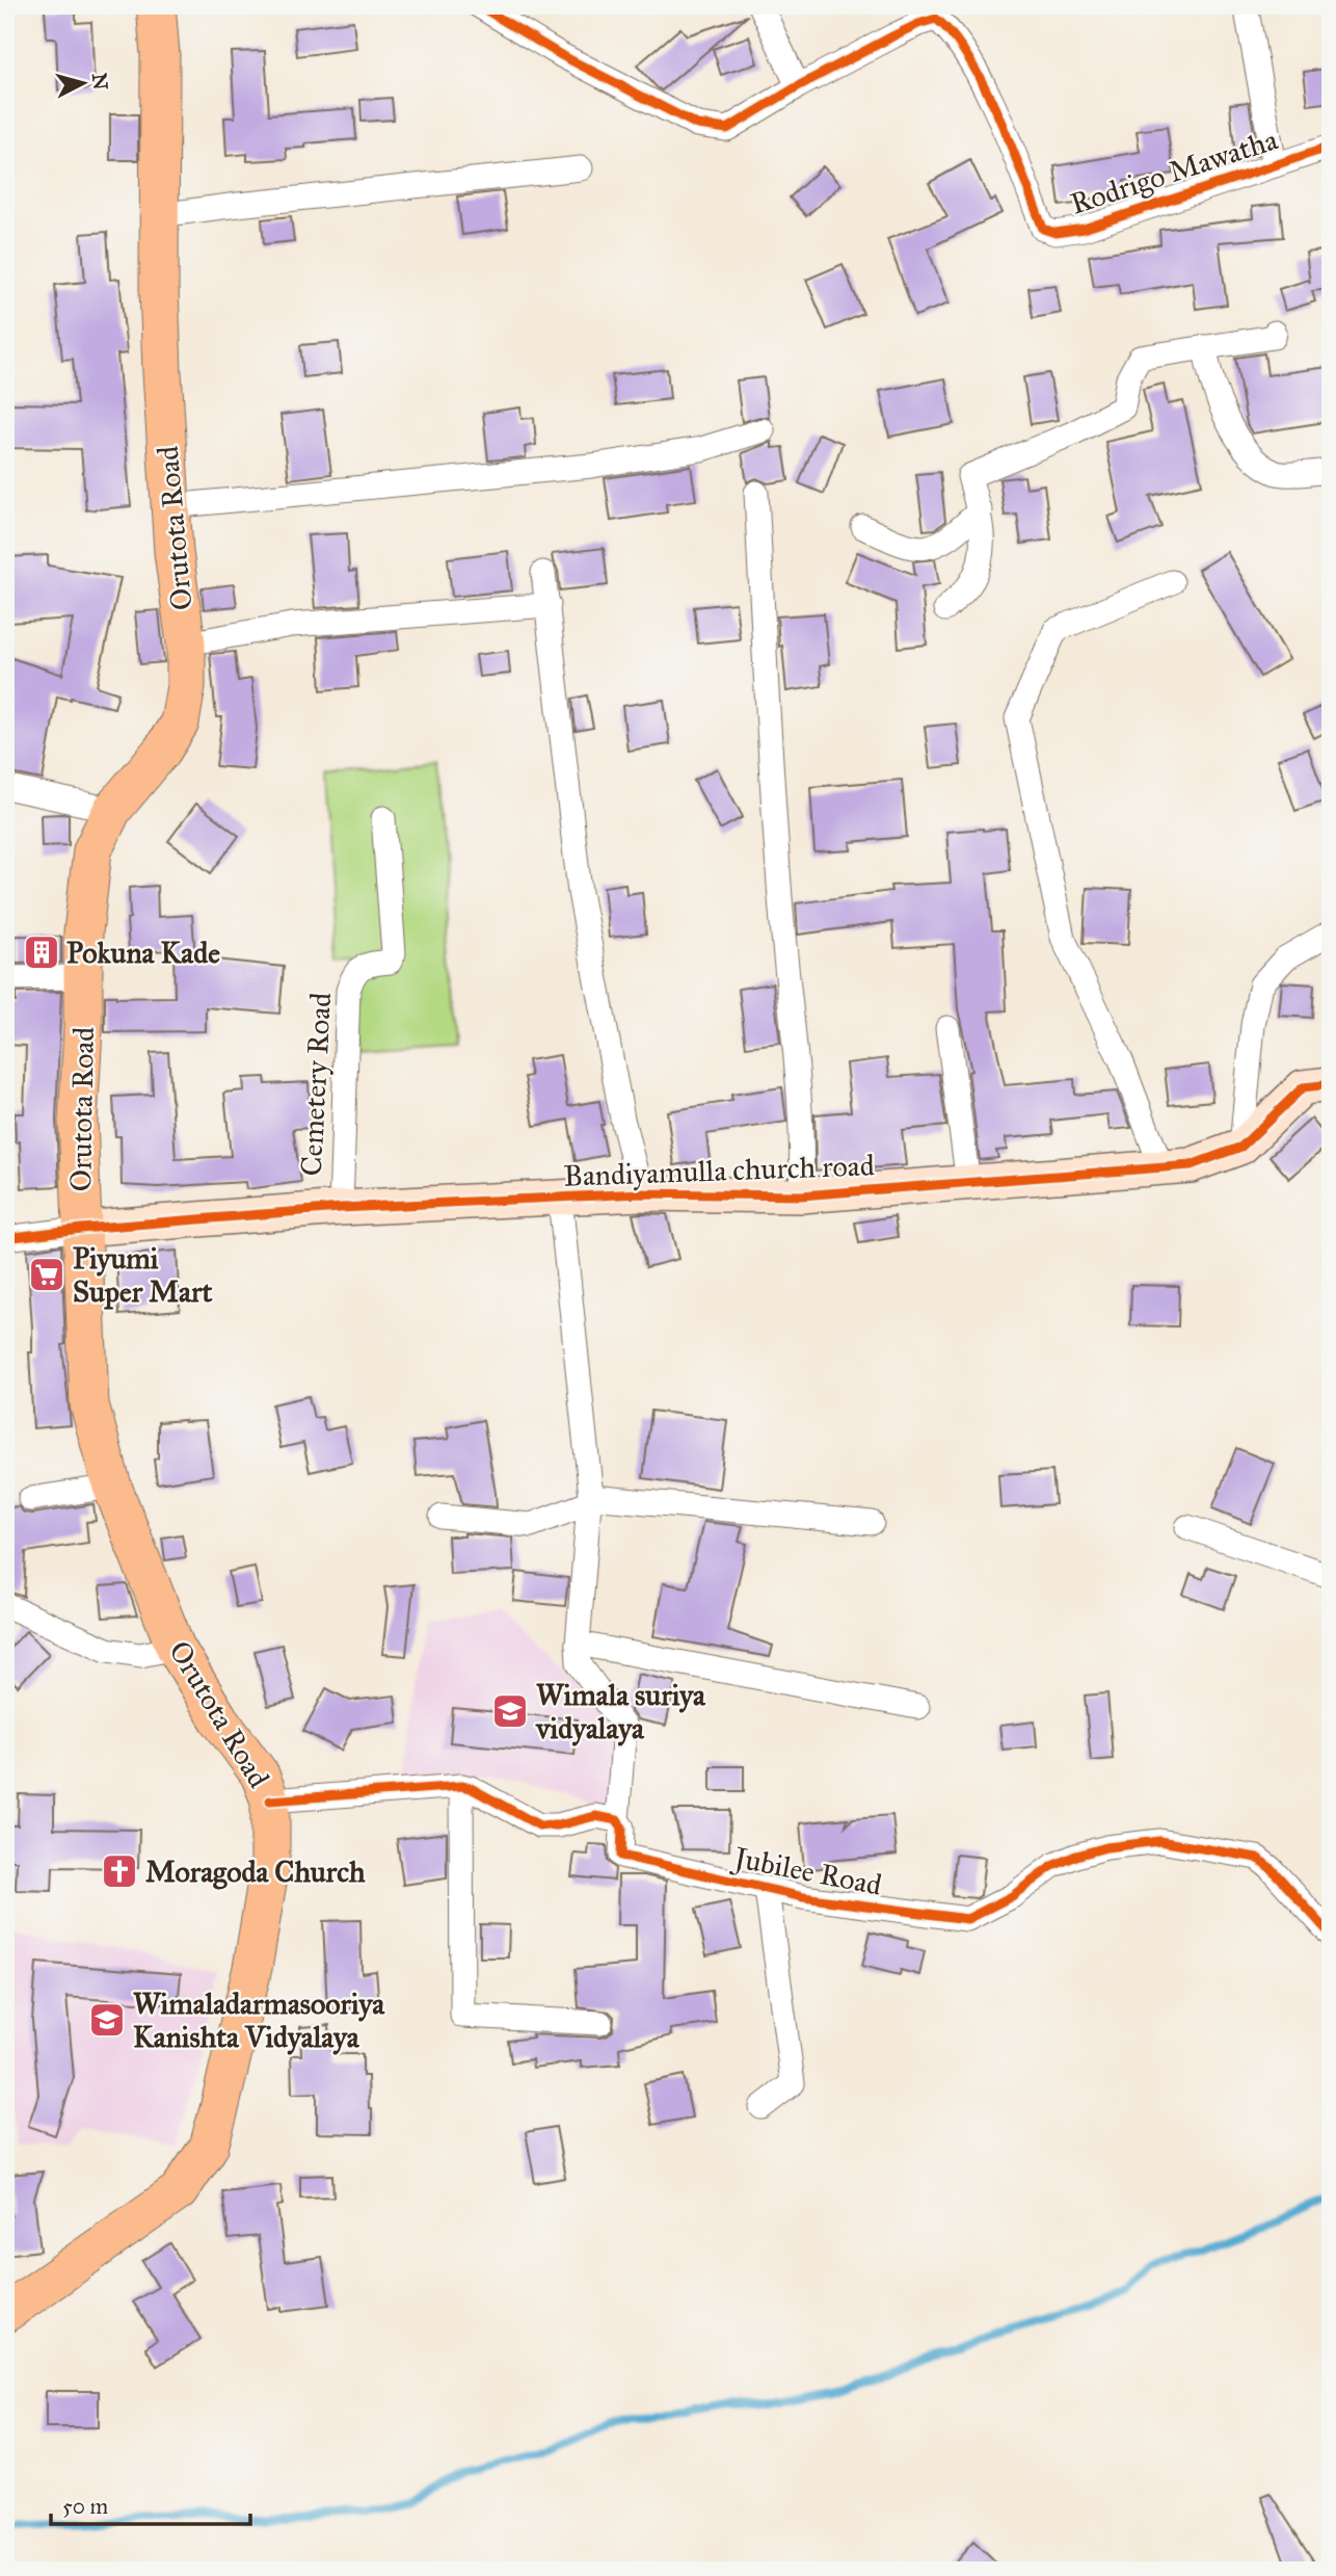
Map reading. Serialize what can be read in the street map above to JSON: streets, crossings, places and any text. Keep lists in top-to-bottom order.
{
  "streets": {
    "main road": ["Orutota Road"],
    "street": [
      "Rodrigo Mawatha",
      "Cemetery Road",
      "Bandiyamulla church road",
      "Jubilee Road"
    ]
  },
  "crossings": [
    ["Orutota Road", "Bandiyamulla church road"],
    ["Cemetery Road", "Bandiyamulla church road"]
  ],
  "places": {
    "building": ["Pokuna Kade"],
    "supermarket": ["Piyumi Super Mart"],
    "school or university": ["Wimala suriya vidyalaya", "Wimaladarmasooriya Kanishta Vidyalaya"],
    "church": ["Moragoda Church"]
  },
  "scale_bar": "50 m",
  "north": "right"
}
